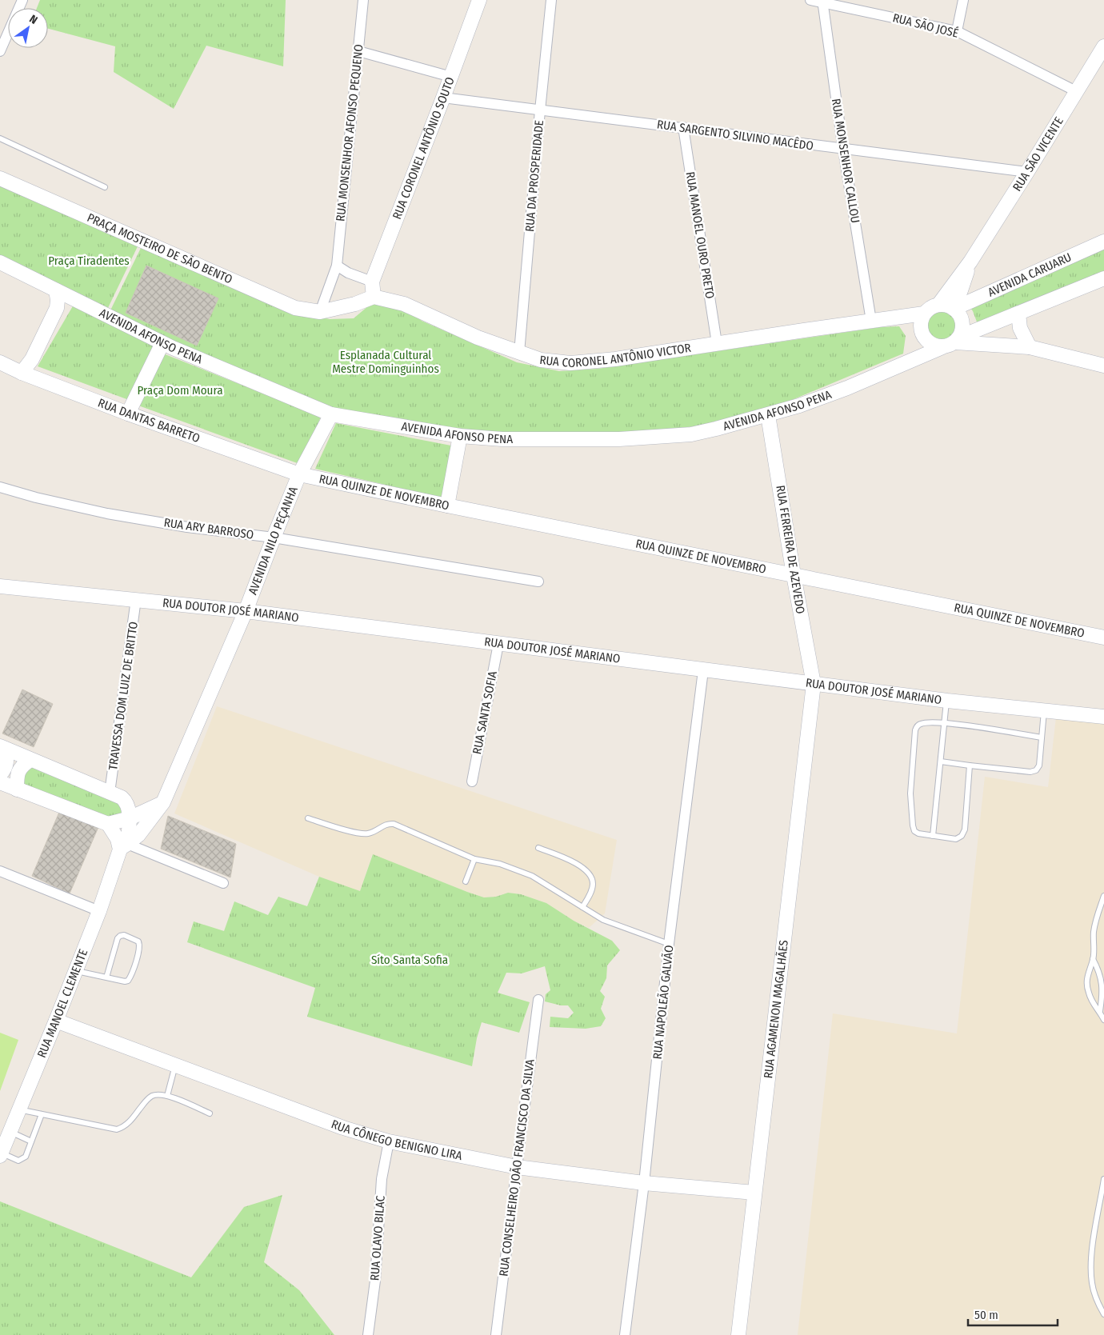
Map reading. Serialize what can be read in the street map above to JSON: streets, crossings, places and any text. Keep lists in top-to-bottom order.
{
  "streets": {
    "main road": [
      "RUA CORONEL ANTÔNIO SOUTO",
      "RUA SÃO VICENTE",
      "PRAÇA MOSTEIRO DE SÃO BENTO",
      "AVENIDA CARUARU",
      "AVENIDA AFONSO PENA",
      "RUA CORONEL ANTÔNIO VICTOR",
      "RUA DANTAS BARRETO",
      "RUA QUINZE DE NOVEMBRO",
      "AVENIDA NILO PEÇANHA",
      "RUA FERREIRA DE AZEVEDO",
      "RUA DOUTOR JOSÉ MARIANO",
      "RUA MANOEL CLEMENTE",
      "RUA AGAMENON MAGALHÃES",
      "RUA CÔNEGO BENIGNO LIRA"
    ],
    "street": [
      "RUA SÃO JOSÉ",
      "RUA MONSENHOR AFONSO PEQUENO",
      "RUA SARGENTO SILVINO MACÊDO",
      "RUA MONSENHOR CALLOU",
      "RUA DA PROSPERIDADE",
      "RUA MANOEL OURO PRETO",
      "RUA ARY BARROSO",
      "TRAVESSA DOM LUIZ DE BRITTO",
      "RUA SANTA SOFIA",
      "RUA NAPOLEÃO GALVÃO",
      "RUA CONSELHEIRO JOÃO FRANCISCO DA SILVA",
      "RUA OLAVO BILAC"
    ]
  },
  "crossings": [
    ["RUA SÃO JOSÉ", "RUA SÃO VICENTE"],
    ["RUA SÃO JOSÉ", "RUA MONSENHOR CALLOU"],
    ["RUA MONSENHOR AFONSO PEQUENO", "PRAÇA MOSTEIRO DE SÃO BENTO"],
    ["RUA SARGENTO SILVINO MACÊDO", "RUA CORONEL ANTÔNIO SOUTO"],
    ["RUA SARGENTO SILVINO MACÊDO", "RUA SÃO VICENTE"],
    ["RUA SARGENTO SILVINO MACÊDO", "RUA MONSENHOR CALLOU"],
    ["RUA SARGENTO SILVINO MACÊDO", "RUA DA PROSPERIDADE"],
    ["RUA SARGENTO SILVINO MACÊDO", "RUA MANOEL OURO PRETO"],
    ["RUA CORONEL ANTÔNIO SOUTO", "RUA CORONEL ANTÔNIO VICTOR"],
    ["RUA MONSENHOR CALLOU", "RUA CORONEL ANTÔNIO VICTOR"],
    ["RUA DA PROSPERIDADE", "RUA CORONEL ANTÔNIO VICTOR"],
    ["RUA MANOEL OURO PRETO", "RUA CORONEL ANTÔNIO VICTOR"],
    ["AVENIDA CARUARU", "AVENIDA AFONSO PENA"],
    ["AVENIDA CARUARU", "RUA CORONEL ANTÔNIO VICTOR"],
    ["AVENIDA AFONSO PENA", "RUA CORONEL ANTÔNIO VICTOR"],
    ["AVENIDA AFONSO PENA", "AVENIDA NILO PEÇANHA"],
    ["AVENIDA AFONSO PENA", "RUA FERREIRA DE AZEVEDO"],
    ["RUA DANTAS BARRETO", "RUA QUINZE DE NOVEMBRO"],
    ["RUA DANTAS BARRETO", "AVENIDA NILO PEÇANHA"],
    ["RUA QUINZE DE NOVEMBRO", "AVENIDA NILO PEÇANHA"],
    ["RUA QUINZE DE NOVEMBRO", "RUA FERREIRA DE AZEVEDO"],
    ["RUA ARY BARROSO", "AVENIDA NILO PEÇANHA"],
    ["AVENIDA NILO PEÇANHA", "RUA DOUTOR JOSÉ MARIANO"],
    ["AVENIDA NILO PEÇANHA", "RUA MANOEL CLEMENTE"],
    ["RUA FERREIRA DE AZEVEDO", "RUA DOUTOR JOSÉ MARIANO"],
    ["RUA FERREIRA DE AZEVEDO", "RUA AGAMENON MAGALHÃES"],
    ["RUA DOUTOR JOSÉ MARIANO", "TRAVESSA DOM LUIZ DE BRITTO"],
    ["RUA DOUTOR JOSÉ MARIANO", "RUA SANTA SOFIA"],
    ["RUA DOUTOR JOSÉ MARIANO", "RUA NAPOLEÃO GALVÃO"],
    ["RUA DOUTOR JOSÉ MARIANO", "RUA AGAMENON MAGALHÃES"],
    ["RUA NAPOLEÃO GALVÃO", "RUA CÔNEGO BENIGNO LIRA"],
    ["RUA MANOEL CLEMENTE", "RUA CÔNEGO BENIGNO LIRA"],
    ["RUA AGAMENON MAGALHÃES", "RUA CÔNEGO BENIGNO LIRA"],
    ["RUA CÔNEGO BENIGNO LIRA", "RUA CONSELHEIRO JOÃO FRANCISCO DA SILVA"],
    ["RUA CÔNEGO BENIGNO LIRA", "RUA OLAVO BILAC"]
  ],
  "parks": [
    "Praça Tiradentes",
    "Esplanada Cultural Mestre Dominguinhos",
    "Praça Dom Moura",
    "Síto Santa Sofia"
  ],
  "scale_bar": "50 m",
  "north": "top right"
}
